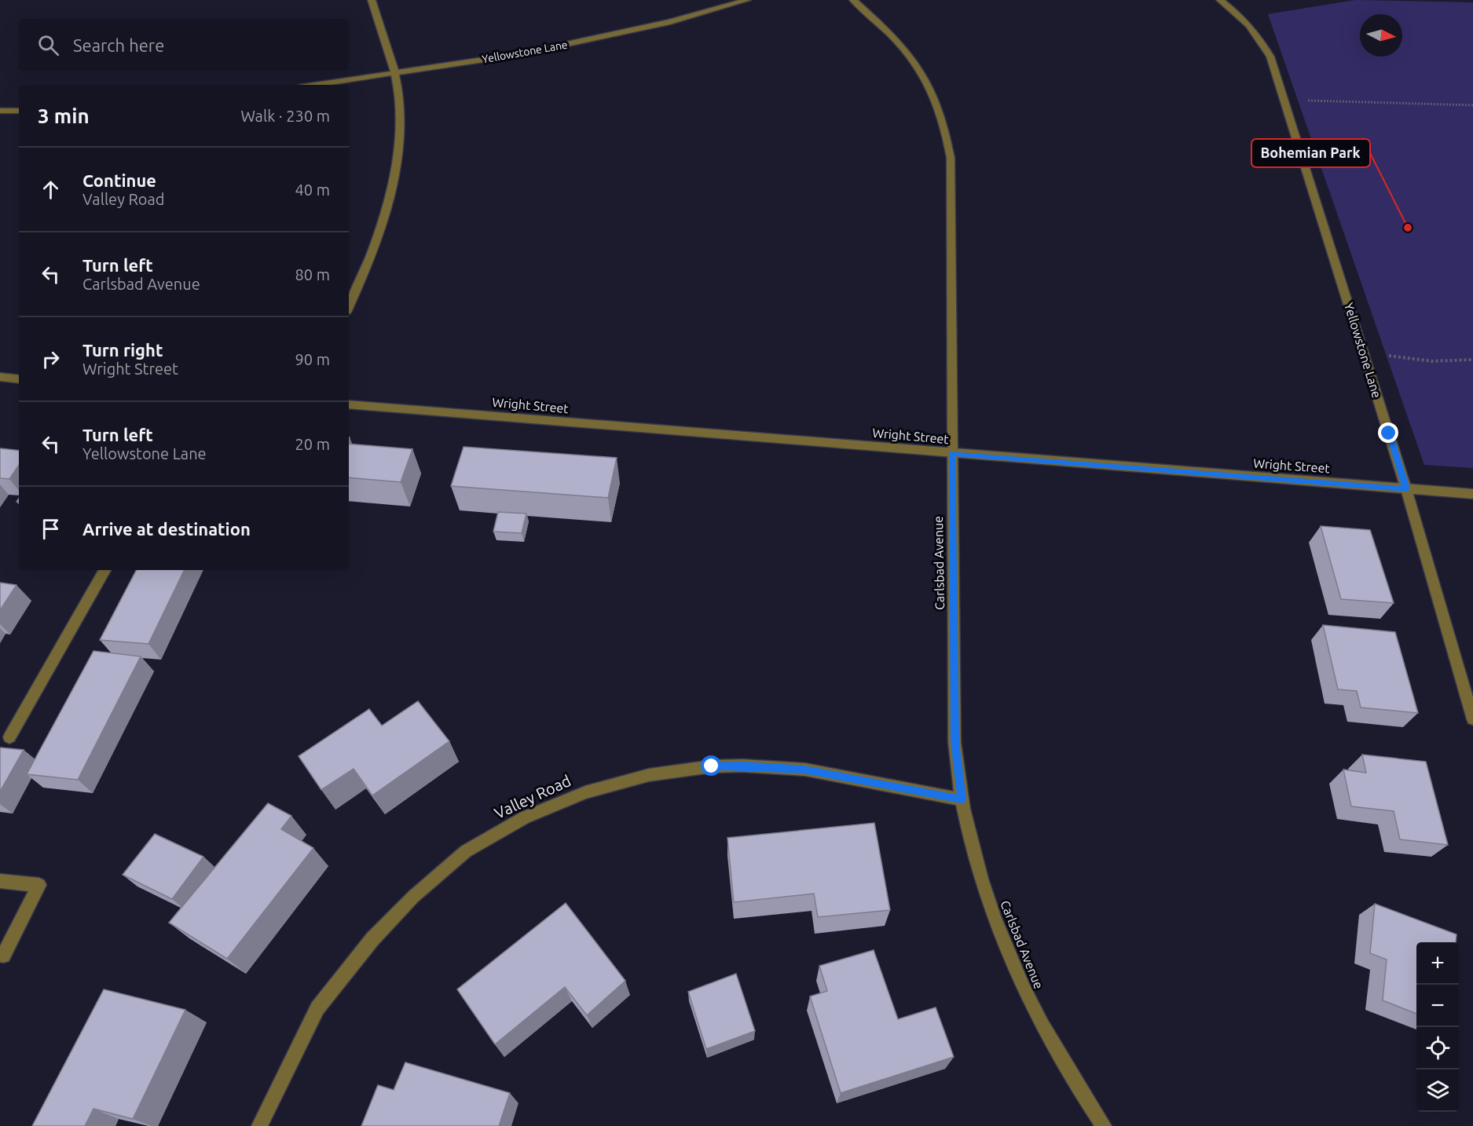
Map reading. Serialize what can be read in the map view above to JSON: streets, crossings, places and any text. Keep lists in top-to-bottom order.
{
  "streets": {
    "street": [
      "Yellowstone Lane",
      "Wright Street",
      "Carlsbad Avenue",
      "Valley Road"
    ]
  },
  "crossings": [
    ["Yellowstone Lane", "Wright Street"],
    ["Wright Street", "Carlsbad Avenue"],
    ["Carlsbad Avenue", "Valley Road"]
  ],
  "places": ["Bohemian Park"],
  "north": "right",
  "page": {
    "search": "Search here",
    "heading": ["3 min", "Walk · 230 m"],
    "list": [
      ["Continue", "Valley Road", "40 m"],
      ["Turn left", "Carlsbad Avenue", "80 m"],
      ["Turn right", "Wright Street", "90 m"],
      ["Turn left", "Yellowstone Lane", "20 m"],
      "Arrive at destination"
    ],
    "map_buttons": ["+", "−"]
  }
}
